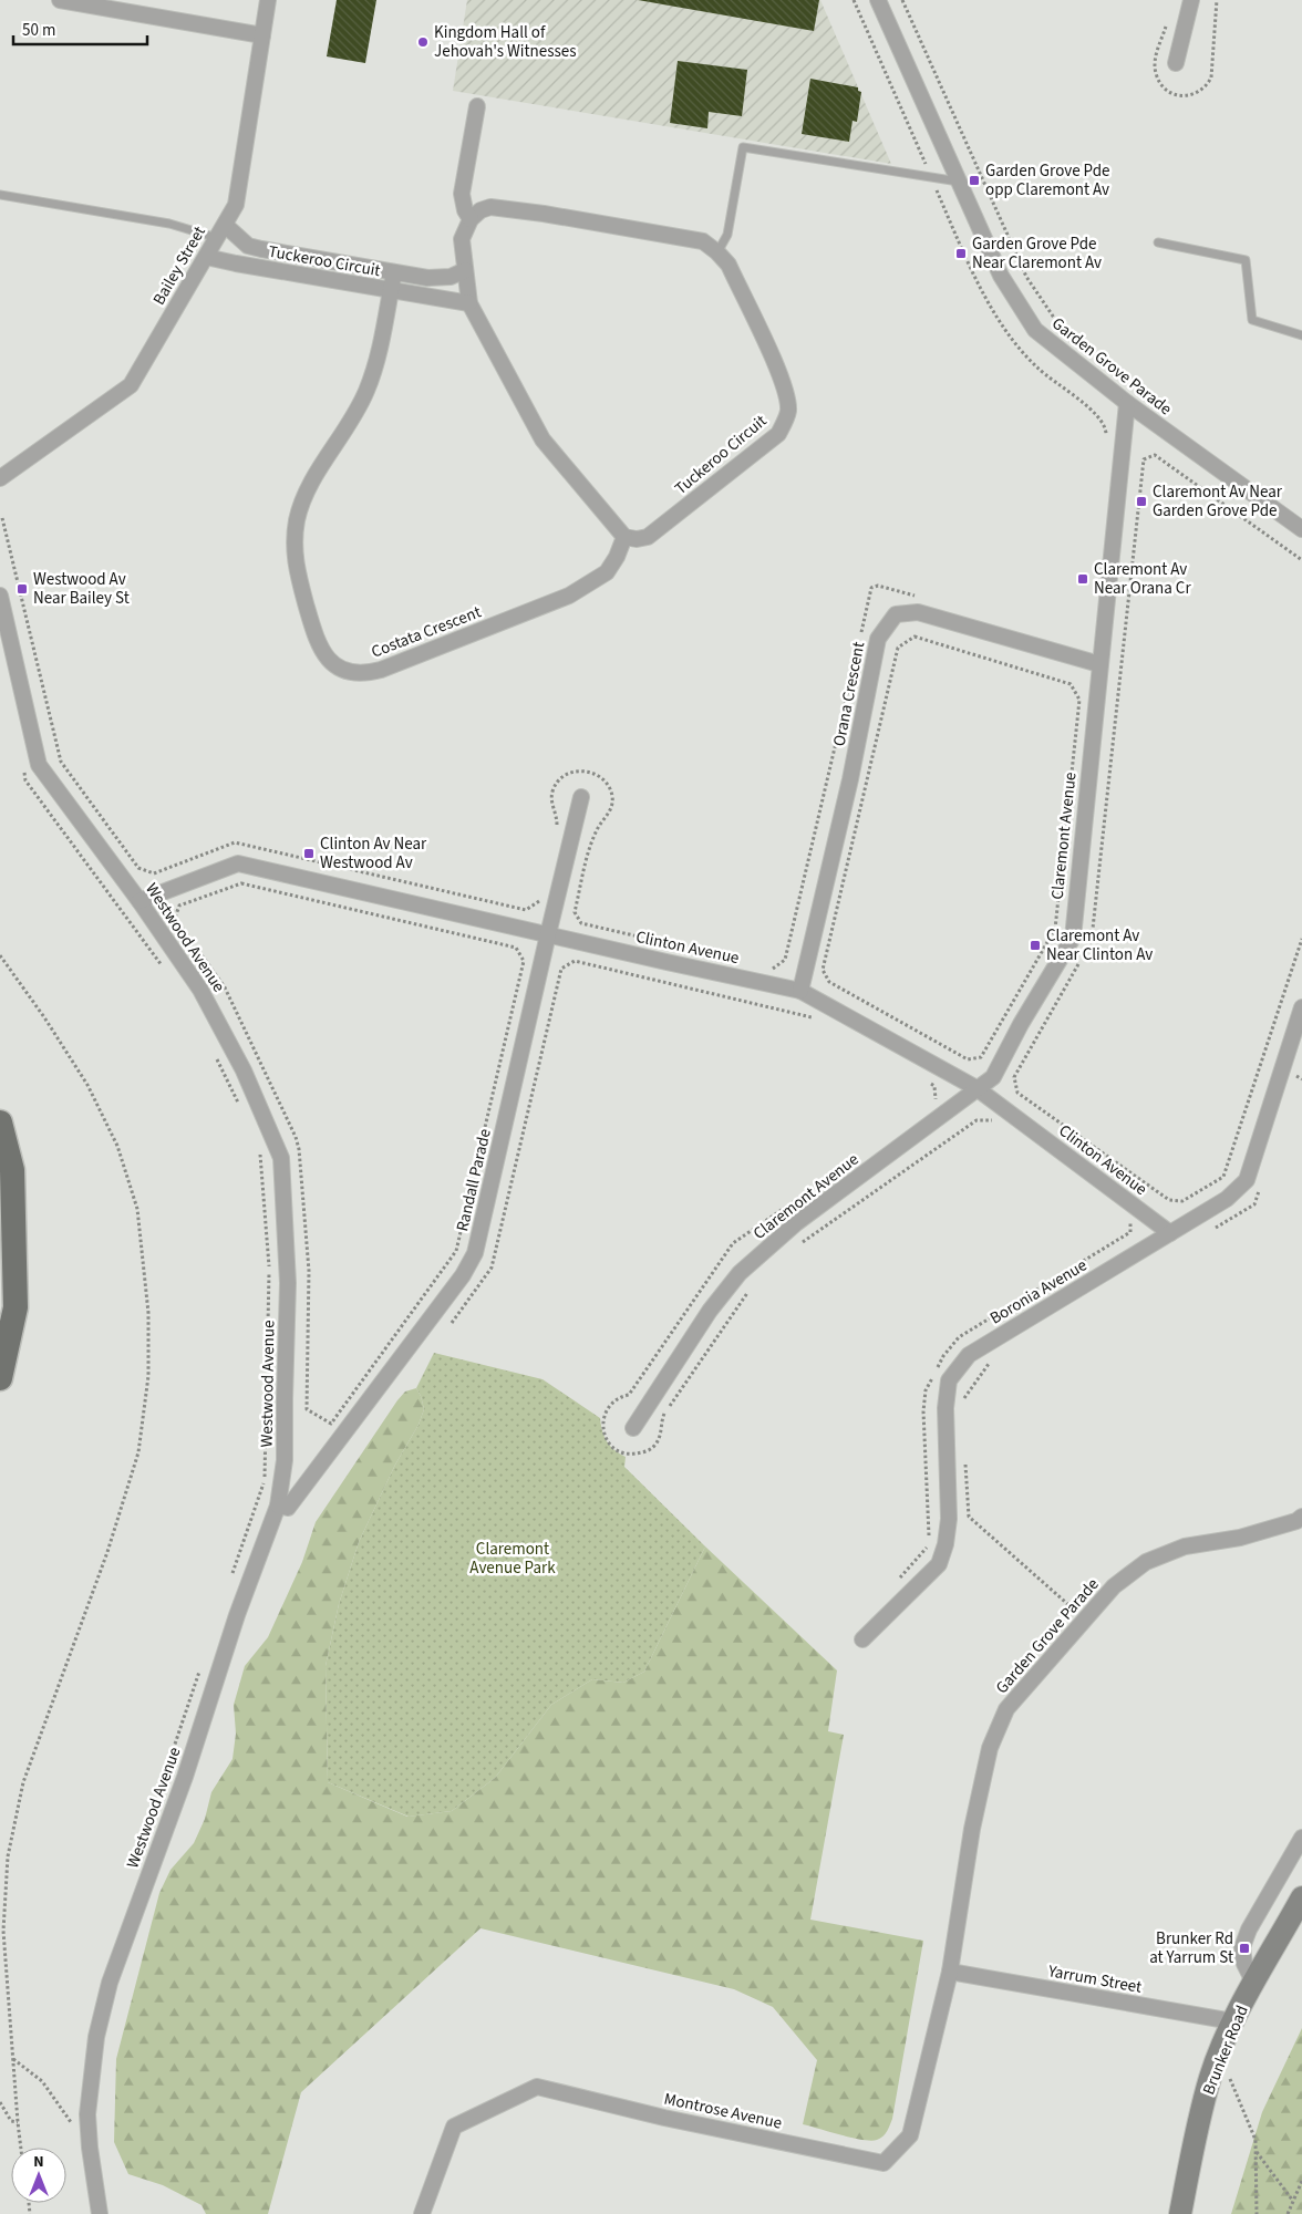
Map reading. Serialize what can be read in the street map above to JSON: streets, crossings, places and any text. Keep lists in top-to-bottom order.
{
  "streets": {
    "main road": ["Brunker Road"],
    "street": [
      "Tuckeroo Circuit",
      "Bailey Street",
      "Garden Grove Parade",
      "Costata Crescent",
      "Orana Crescent",
      "Claremont Avenue",
      "Westwood Avenue",
      "Clinton Avenue",
      "Randall Parade",
      "Boronia Avenue",
      "Yarrum Street",
      "Montrose Avenue"
    ]
  },
  "crossings": [
    ["Tuckeroo Circuit", "Bailey Street"],
    ["Tuckeroo Circuit", "Costata Crescent"],
    ["Garden Grove Parade", "Claremont Avenue"],
    ["Garden Grove Parade", "Yarrum Street"],
    ["Garden Grove Parade", "Montrose Avenue"],
    ["Orana Crescent", "Claremont Avenue"],
    ["Orana Crescent", "Clinton Avenue"],
    ["Claremont Avenue", "Clinton Avenue"],
    ["Westwood Avenue", "Clinton Avenue"],
    ["Westwood Avenue", "Randall Parade"],
    ["Clinton Avenue", "Randall Parade"],
    ["Clinton Avenue", "Boronia Avenue"],
    ["Yarrum Street", "Brunker Road"],
    ["Yarrum Street", "Montrose Avenue"]
  ],
  "parks": ["Claremont Avenue Park"],
  "places": {
    "other": ["Kingdom Hall of Jehovah's Witnesses"],
    "transit": [
      "Garden Grove Pde opp Claremont Av",
      "Garden Grove Pde Near Claremont Av",
      "Claremont Av Near Garden Grove Pde",
      "Claremont Av Near Orana Cr",
      "Westwood Av Near Bailey St",
      "Clinton Av Near Westwood Av",
      "Claremont Av Near Clinton Av",
      "Brunker Rd at Yarrum St"
    ]
  },
  "scale_bar": "50 m",
  "north": "top"
}
